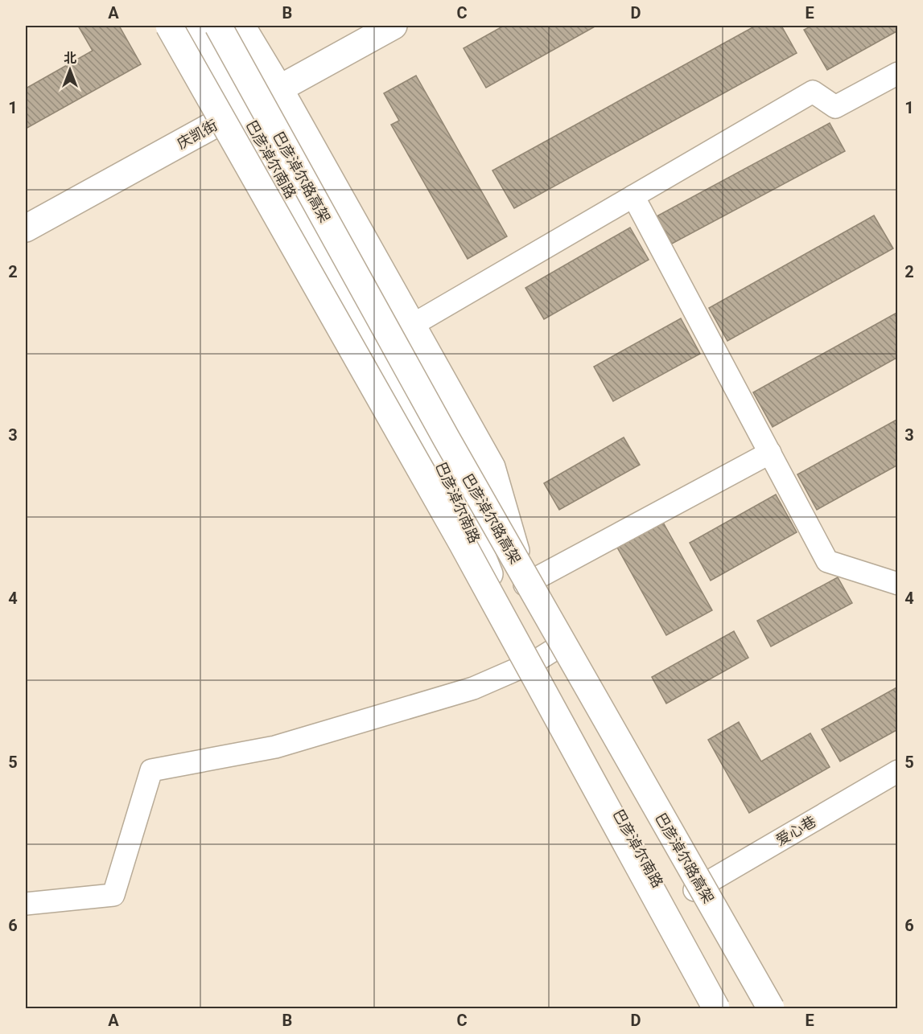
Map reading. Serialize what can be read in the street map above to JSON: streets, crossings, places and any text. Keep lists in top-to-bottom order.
{
  "streets": {
    "main road": ["庆凯街", "巴彦淖尔南路", "巴彦淖尔路高架"],
    "street": ["爱心巷"]
  },
  "crossings": [
    ["庆凯街", "巴彦淖尔南路"],
    ["巴彦淖尔南路", "爱心巷"]
  ],
  "north": "top",
  "grid": {
    "columns": [
      "A",
      "B",
      "C",
      "D",
      "E"
    ],
    "rows": [
      "1",
      "2",
      "3",
      "4",
      "5",
      "6"
    ]
  }
}
